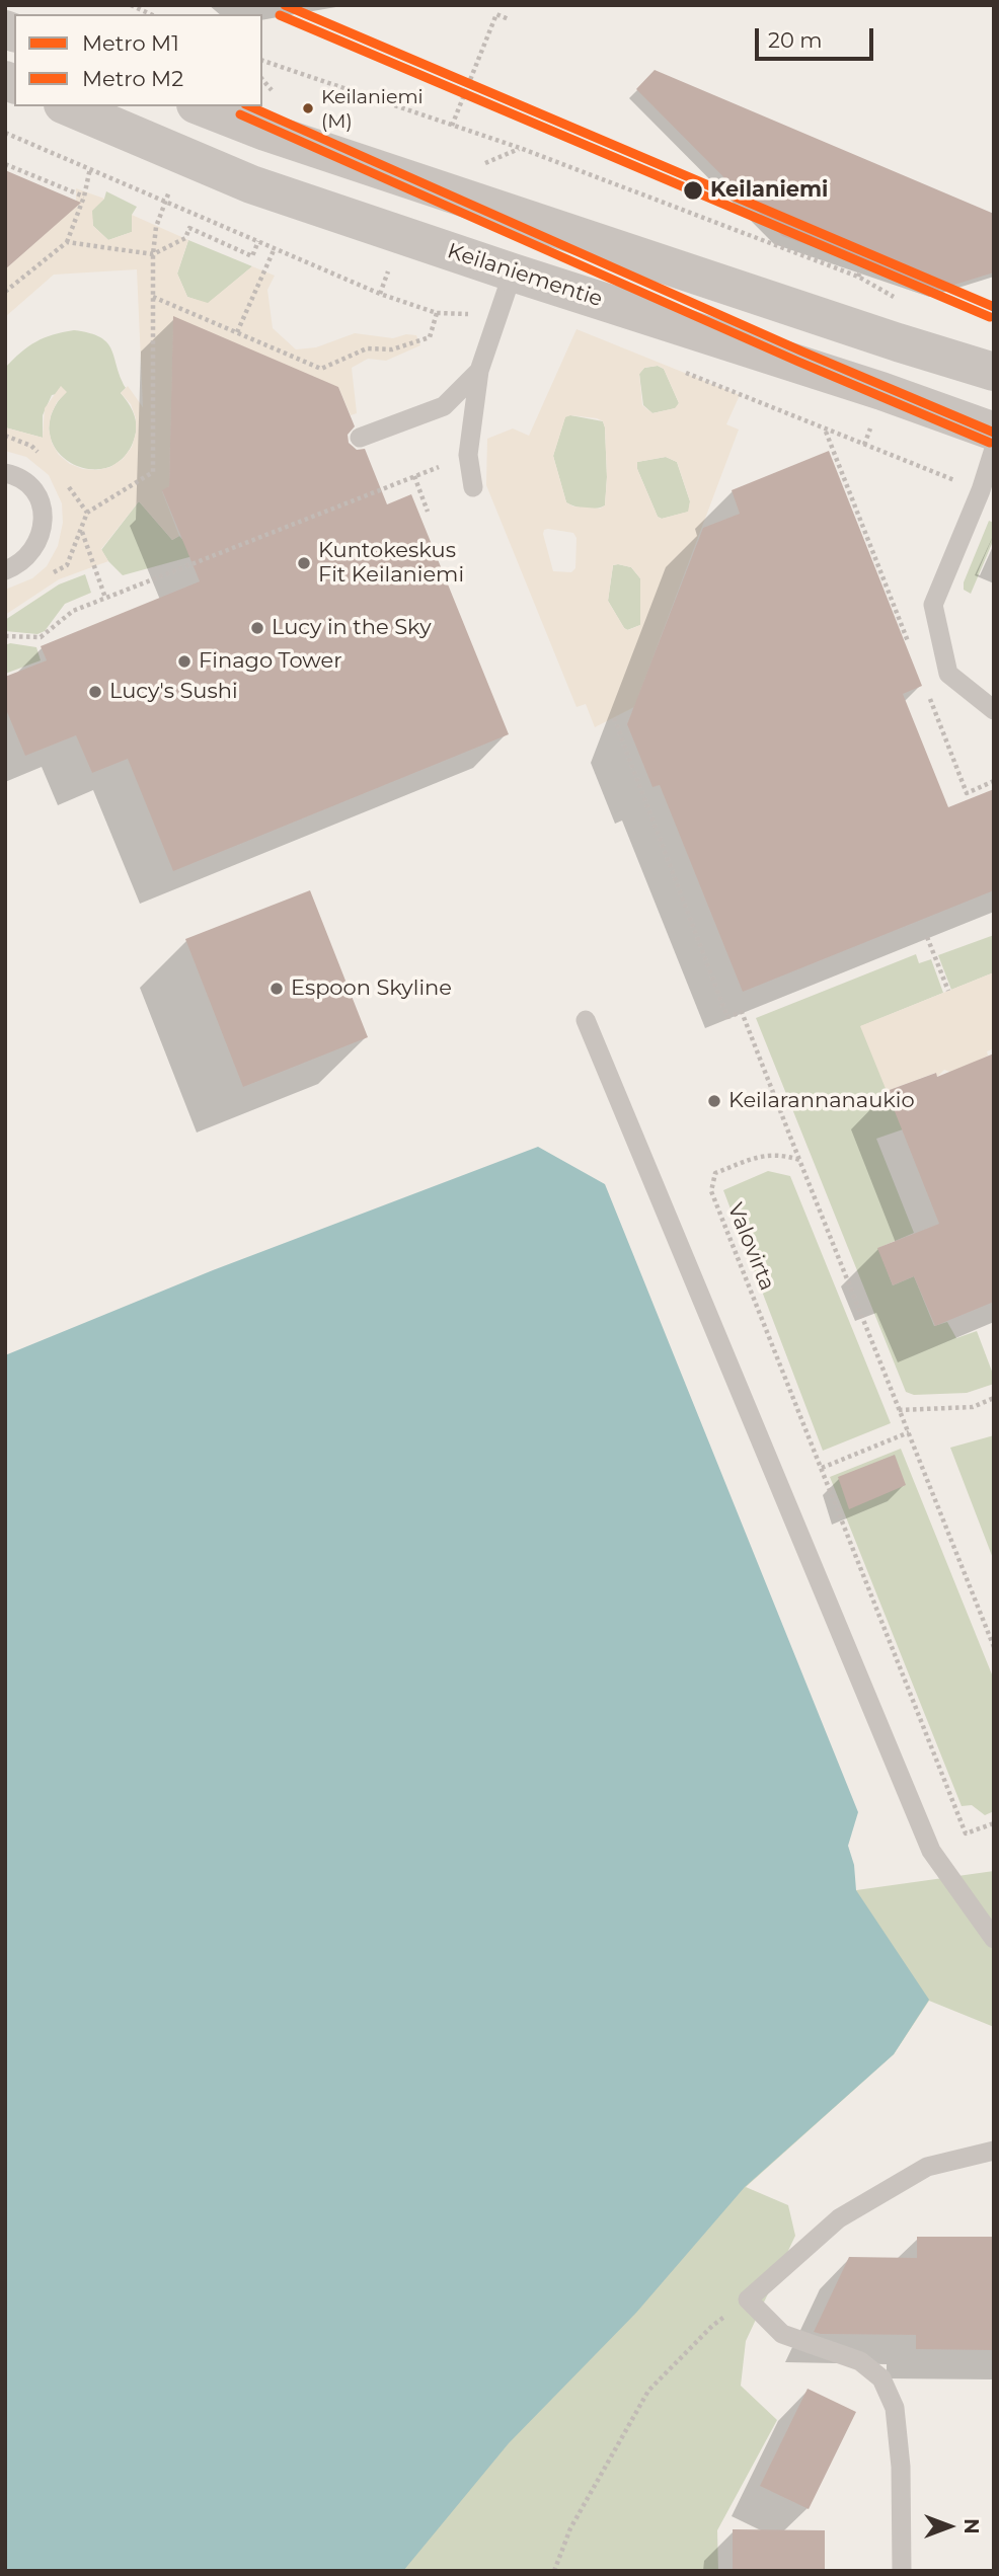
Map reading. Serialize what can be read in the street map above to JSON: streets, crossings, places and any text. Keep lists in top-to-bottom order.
{
  "streets": {
    "street": ["Keilaniementie"],
    "path": ["Valovirta"]
  },
  "places": [
    "Keilaniemi (M)",
    "Keilaniemi",
    "Kuntokeskus Fit Keilaniemi",
    "Lucy in the Sky",
    "Finago Tower",
    "Lucy's Sushi",
    "Espoon Skyline",
    "Keilarannanaukio"
  ],
  "lines": ["metro line M1", "metro line M2"],
  "legend": ["Metro M1", "Metro M2"],
  "scale_bar": "20 m",
  "north": "right"
}
